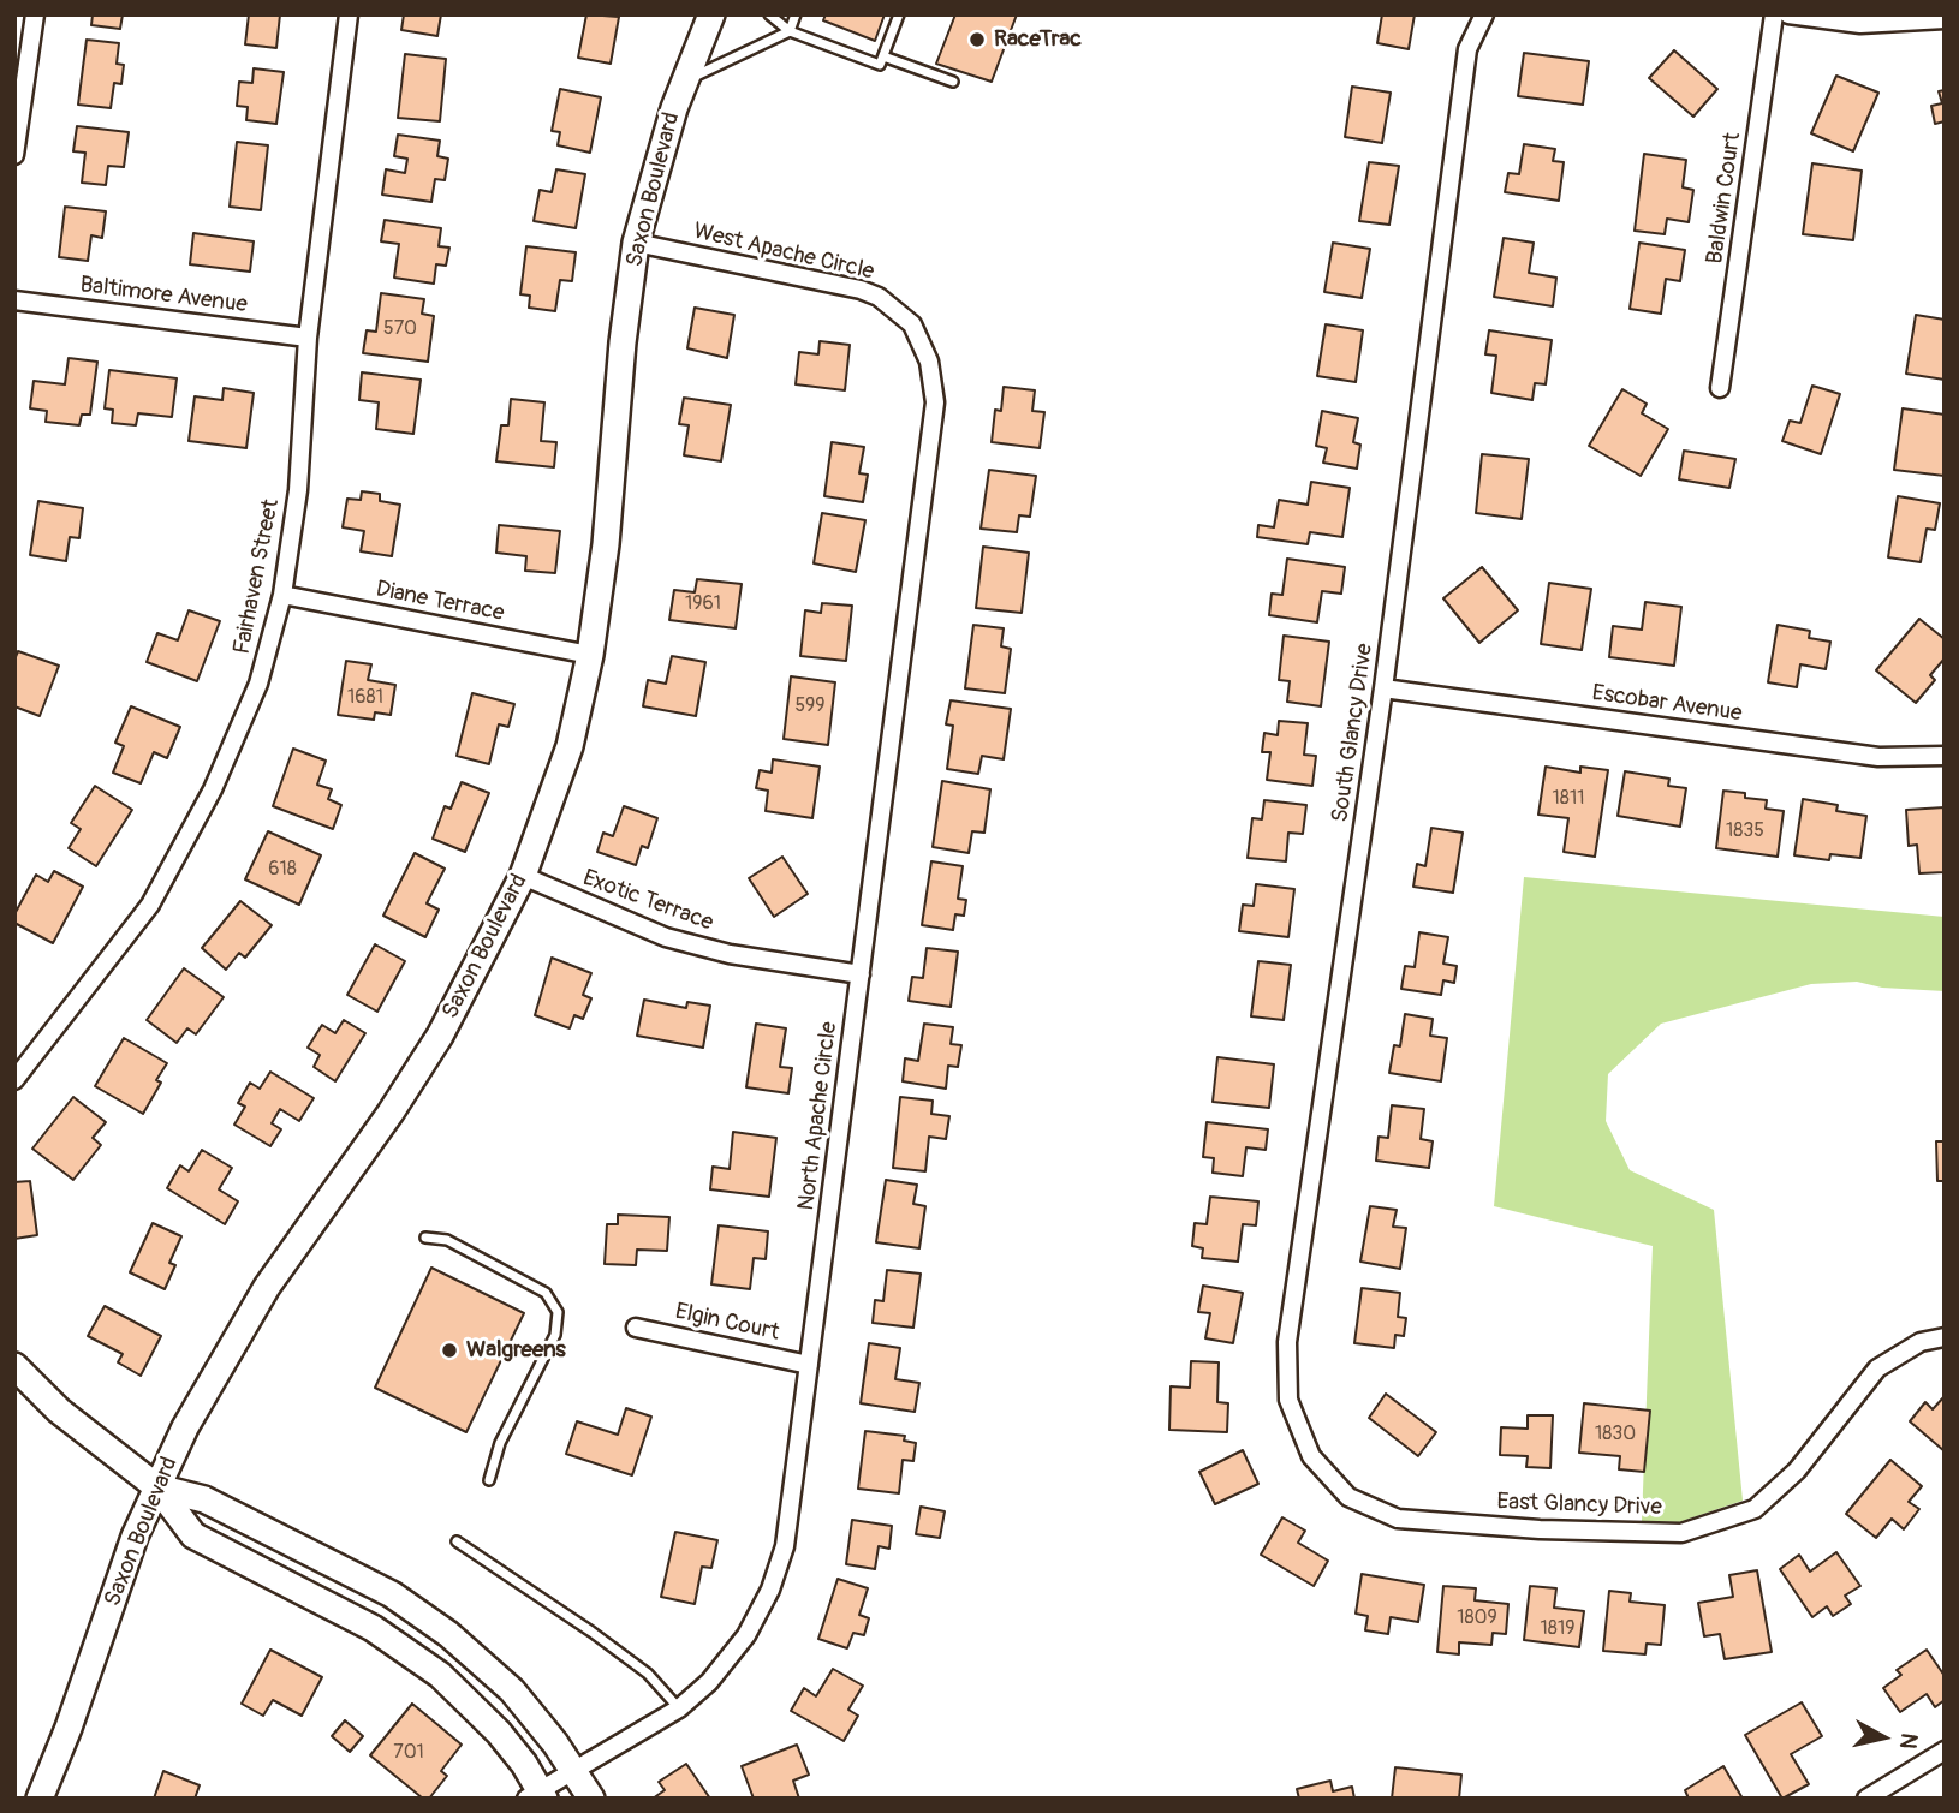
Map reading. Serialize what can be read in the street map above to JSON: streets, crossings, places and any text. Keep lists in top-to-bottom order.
{
  "streets": {
    "main road": ["Saxon Boulevard"],
    "street": [
      "Baldwin Court",
      "West Apache Circle",
      "Baltimore Avenue",
      "Fairhaven Street",
      "Diane Terrace",
      "Escobar Avenue",
      "South Glancy Drive",
      "Exotic Terrace",
      "North Apache Circle",
      "Elgin Court",
      "East Glancy Drive"
    ]
  },
  "crossings": [
    ["Saxon Boulevard", "West Apache Circle"],
    ["Saxon Boulevard", "Diane Terrace"],
    ["Saxon Boulevard", "Exotic Terrace"],
    ["West Apache Circle", "North Apache Circle"],
    ["Baltimore Avenue", "Fairhaven Street"],
    ["Fairhaven Street", "Diane Terrace"],
    ["Escobar Avenue", "South Glancy Drive"],
    ["South Glancy Drive", "East Glancy Drive"],
    ["Exotic Terrace", "North Apache Circle"],
    ["North Apache Circle", "Elgin Court"]
  ],
  "places": ["RaceTrac", "Walgreens"],
  "house_numbers": [
    "570",
    "1961",
    "1681",
    "599",
    "1811",
    "1835",
    "618",
    "1830",
    "1809",
    "1819",
    "701"
  ],
  "north": "right"
}
